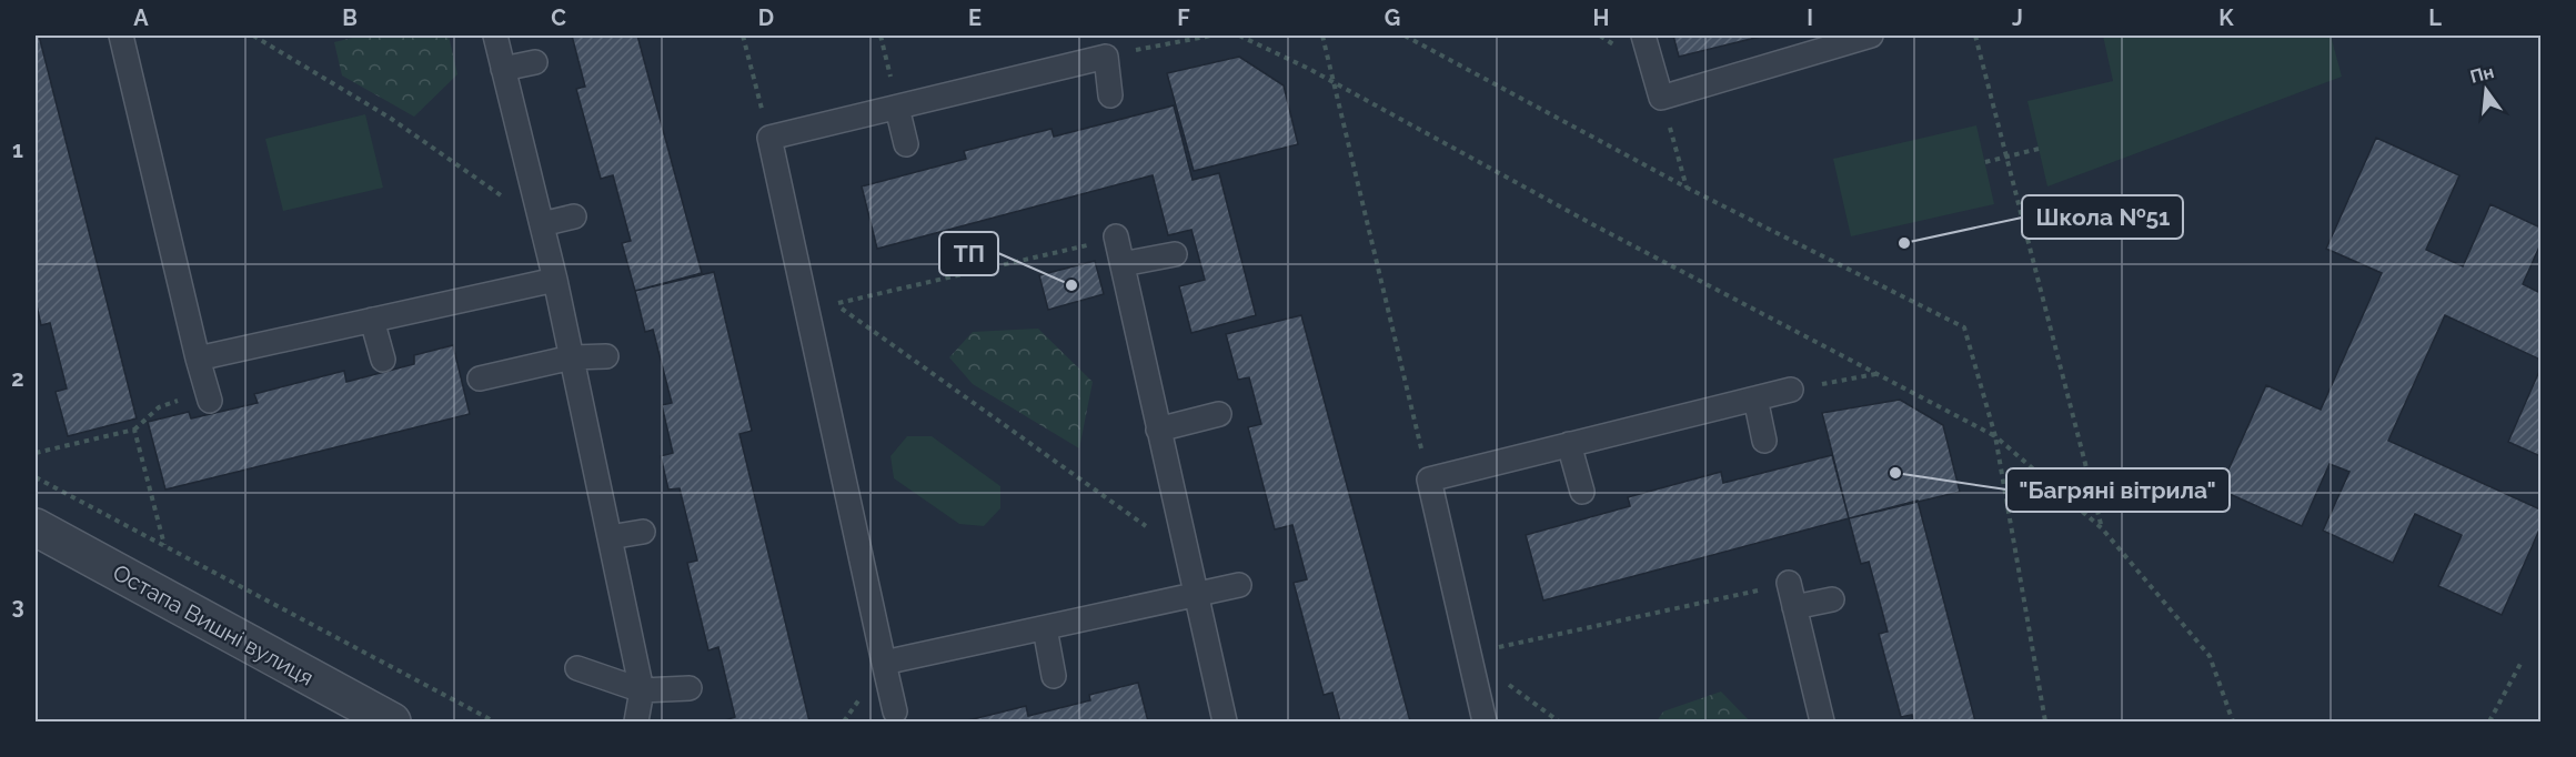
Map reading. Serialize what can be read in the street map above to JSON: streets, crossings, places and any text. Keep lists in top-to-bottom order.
{
  "streets": {
    "street": ["Остапа Вишні вулиця"]
  },
  "places": ["Школа №51", "ТП", "\"Багряні вітрила\""],
  "north": "top",
  "grid": {
    "columns": [
      "A",
      "B",
      "C",
      "D",
      "E",
      "F",
      "G",
      "H",
      "I",
      "J",
      "K",
      "L"
    ],
    "rows": ["1", "2", "3"]
  }
}
